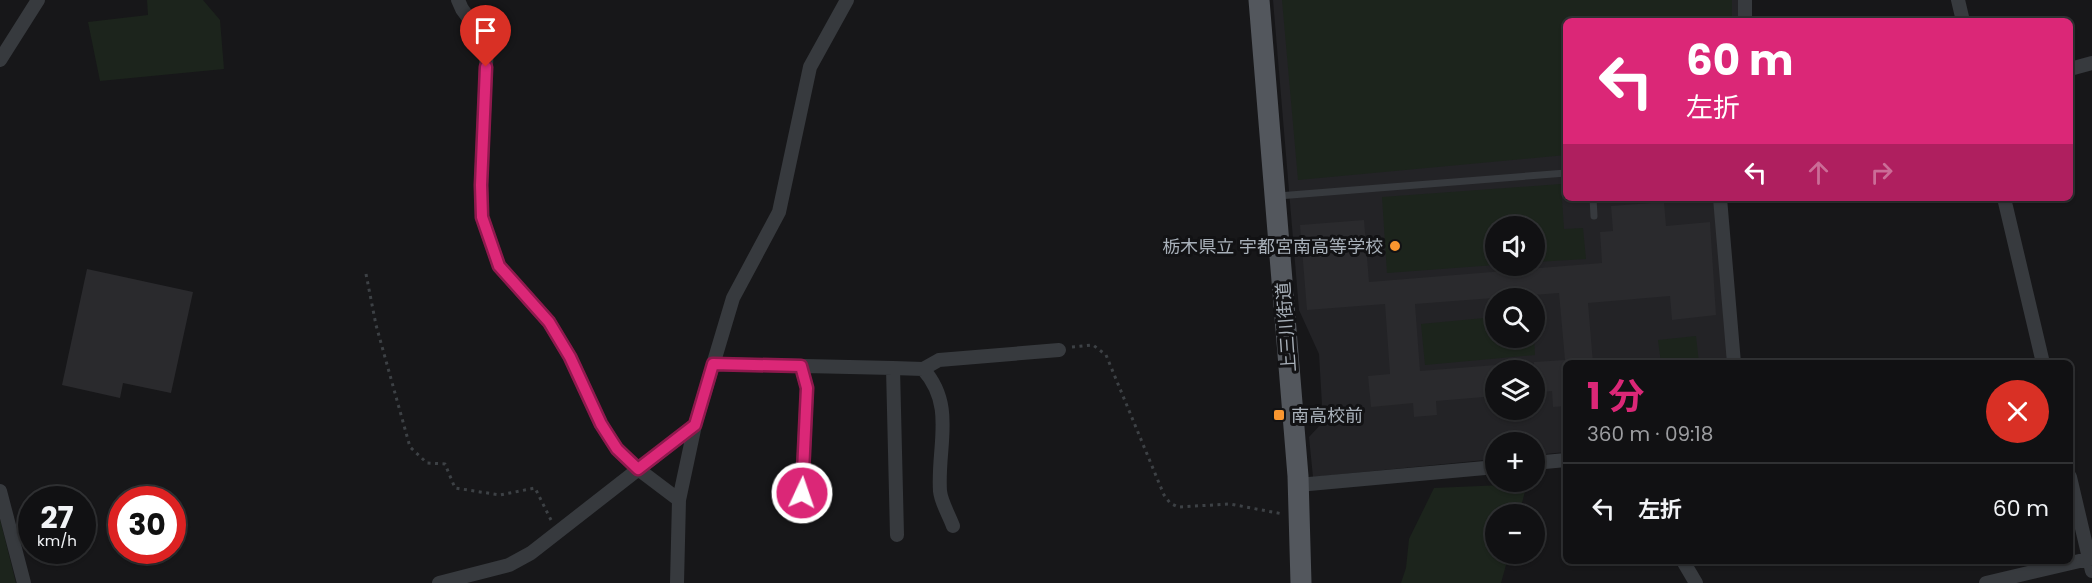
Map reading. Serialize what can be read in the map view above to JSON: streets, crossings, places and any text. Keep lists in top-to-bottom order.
{
  "streets": {
    "main road": ["上三川街道"]
  },
  "places": {
    "other": ["栃木県立 宇都宮南高等学校"],
    "transit": ["南高校前"]
  },
  "page": {
    "turn": ["60 m", "左折"],
    "map_buttons": ["+", "−"],
    "heading": ["1 分", "360 m · 09:18"],
    "list": [
      {
        "name": "左折",
        "value": "60 m"
      }
    ],
    "speed": "27 km/h",
    "limit": "30"
  }
}
